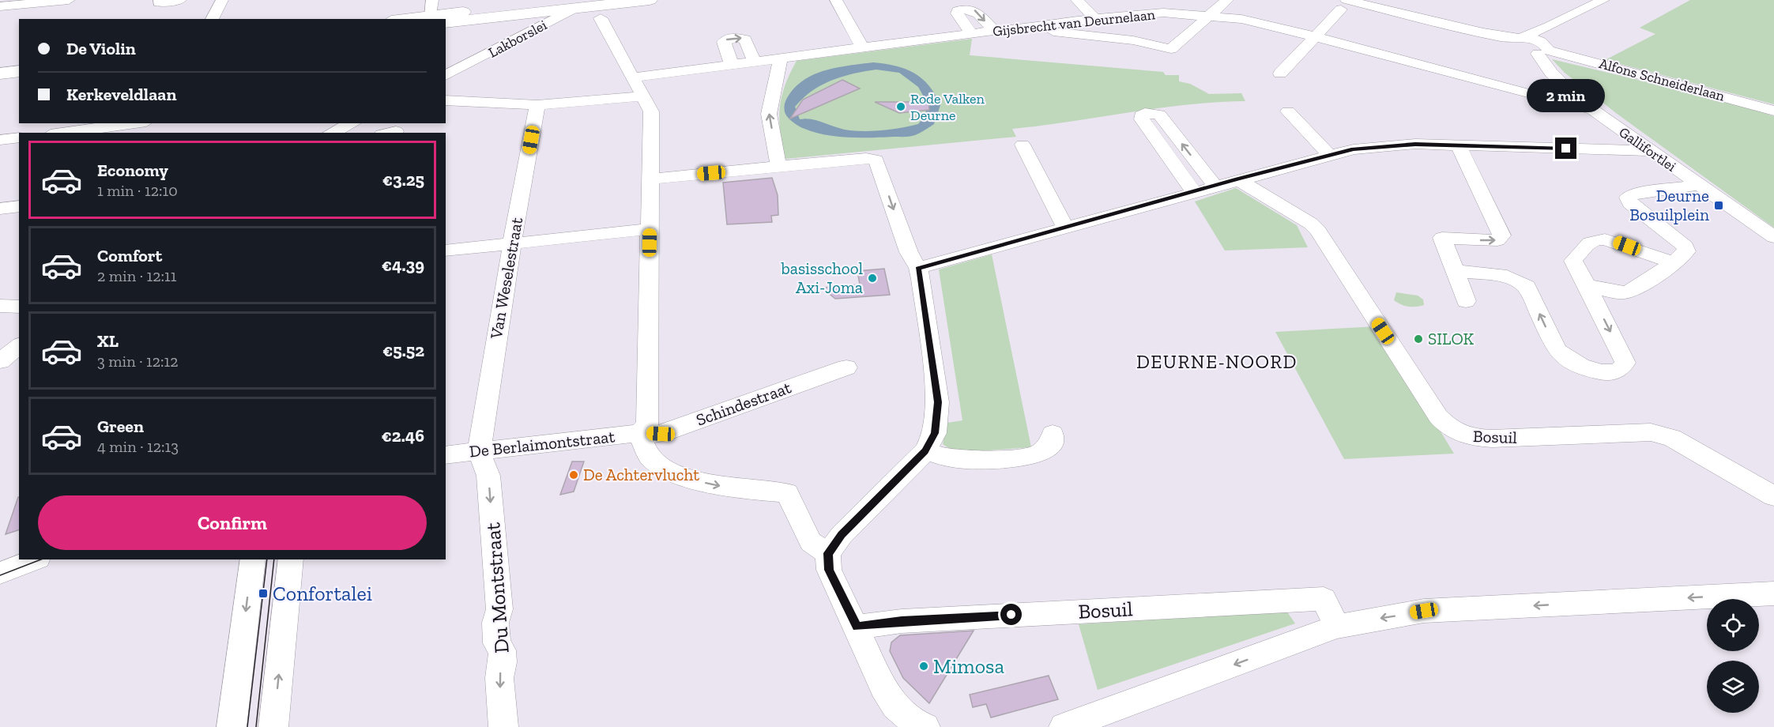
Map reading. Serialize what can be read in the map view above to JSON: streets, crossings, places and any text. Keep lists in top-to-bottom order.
{
  "streets": {
    "main road": ["Lakborslei"],
    "street": [
      "Gijsbrecht van Deurnelaan",
      "Alfons Schneiderlaan",
      "Gallifortlei",
      "Van Weselestraat",
      "Schindestraat",
      "Bosuil",
      "De Berlaimontstraat",
      "Du Montstraat"
    ]
  },
  "crossings": [
    ["Gijsbrecht van Deurnelaan", "Gallifortlei"],
    ["Alfons Schneiderlaan", "Gallifortlei"],
    ["Van Weselestraat", "De Berlaimontstraat"],
    ["Van Weselestraat", "Du Montstraat"],
    ["Schindestraat", "De Berlaimontstraat"],
    ["De Berlaimontstraat", "Du Montstraat"]
  ],
  "one_way": ["Du Montstraat"],
  "districts": ["DEURNE-NOORD"],
  "places": {
    "other": [
      "Rode Valken Deurne",
      "basisschool Axi-Joma",
      "SILOK",
      "De Achtervlucht",
      "Mimosa"
    ],
    "transit": ["Deurne Bosuilplein", "Confortalei"]
  },
  "page": {
    "banner": ["De Violin", "Kerkeveldlaan"],
    "bubble": "2 min",
    "list": [
      {
        "name": "Economy",
        "note": "1 min · 12:10",
        "value": "€3.25"
      },
      {
        "name": "Comfort",
        "note": "2 min · 12:11",
        "value": "€4.39"
      },
      {
        "name": "XL",
        "note": "3 min · 12:12",
        "value": "€5.52"
      },
      {
        "name": "Green",
        "note": "4 min · 12:13",
        "value": "€2.46"
      }
    ],
    "buttons": "Confirm"
  }
}
